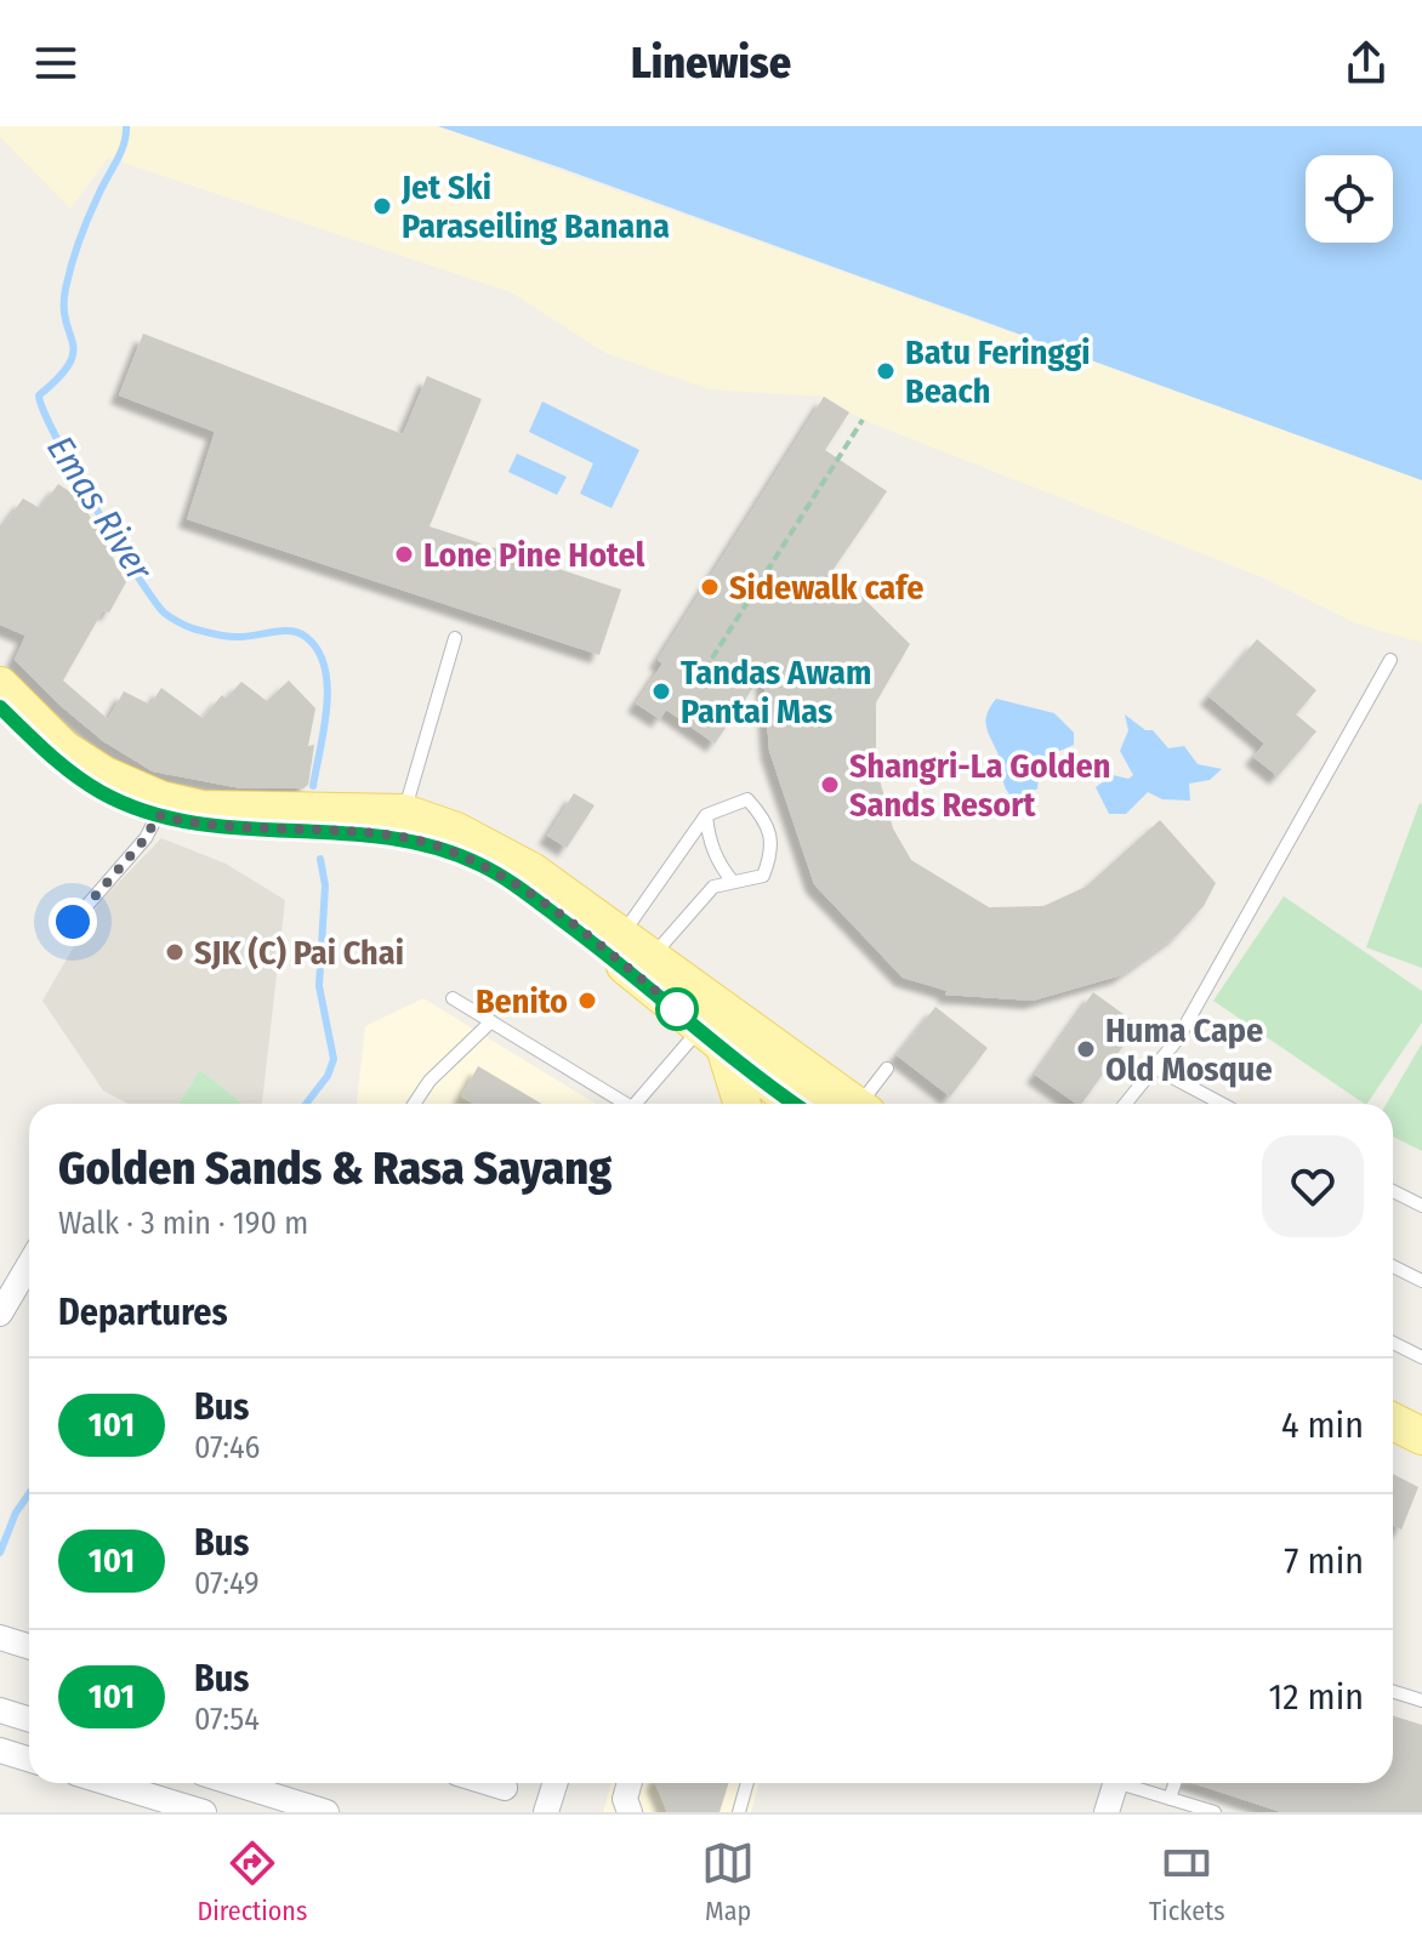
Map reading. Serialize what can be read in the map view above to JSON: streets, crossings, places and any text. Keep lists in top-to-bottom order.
{
  "water": ["Emas River"],
  "places": [
    "Jet Ski Paraseiling Banana",
    "Batu Feringgi Beach",
    "Lone Pine Hotel",
    "Sidewalk cafe",
    "Tandas Awam Pantai Mas",
    "Shangri-La Golden Sands Resort",
    "SJK (C) Pai Chai",
    "Benito",
    "Huma Cape Old Mosque"
  ],
  "lines": ["bus line 101"],
  "page": {
    "header": "Linewise",
    "heading": [
      ["Golden Sands & Rasa Sayang", "Walk · 3 min · 190 m"],
      "Departures"
    ],
    "list": [
      {
        "mark": "101",
        "name": "Bus",
        "note": "07:46",
        "value": "4 min"
      },
      {
        "mark": "101",
        "name": "Bus",
        "note": "07:49",
        "value": "7 min"
      },
      {
        "mark": "101",
        "name": "Bus",
        "note": "07:54",
        "value": "12 min"
      }
    ],
    "tabs": ["Directions", "Map", "Tickets"]
  }
}
